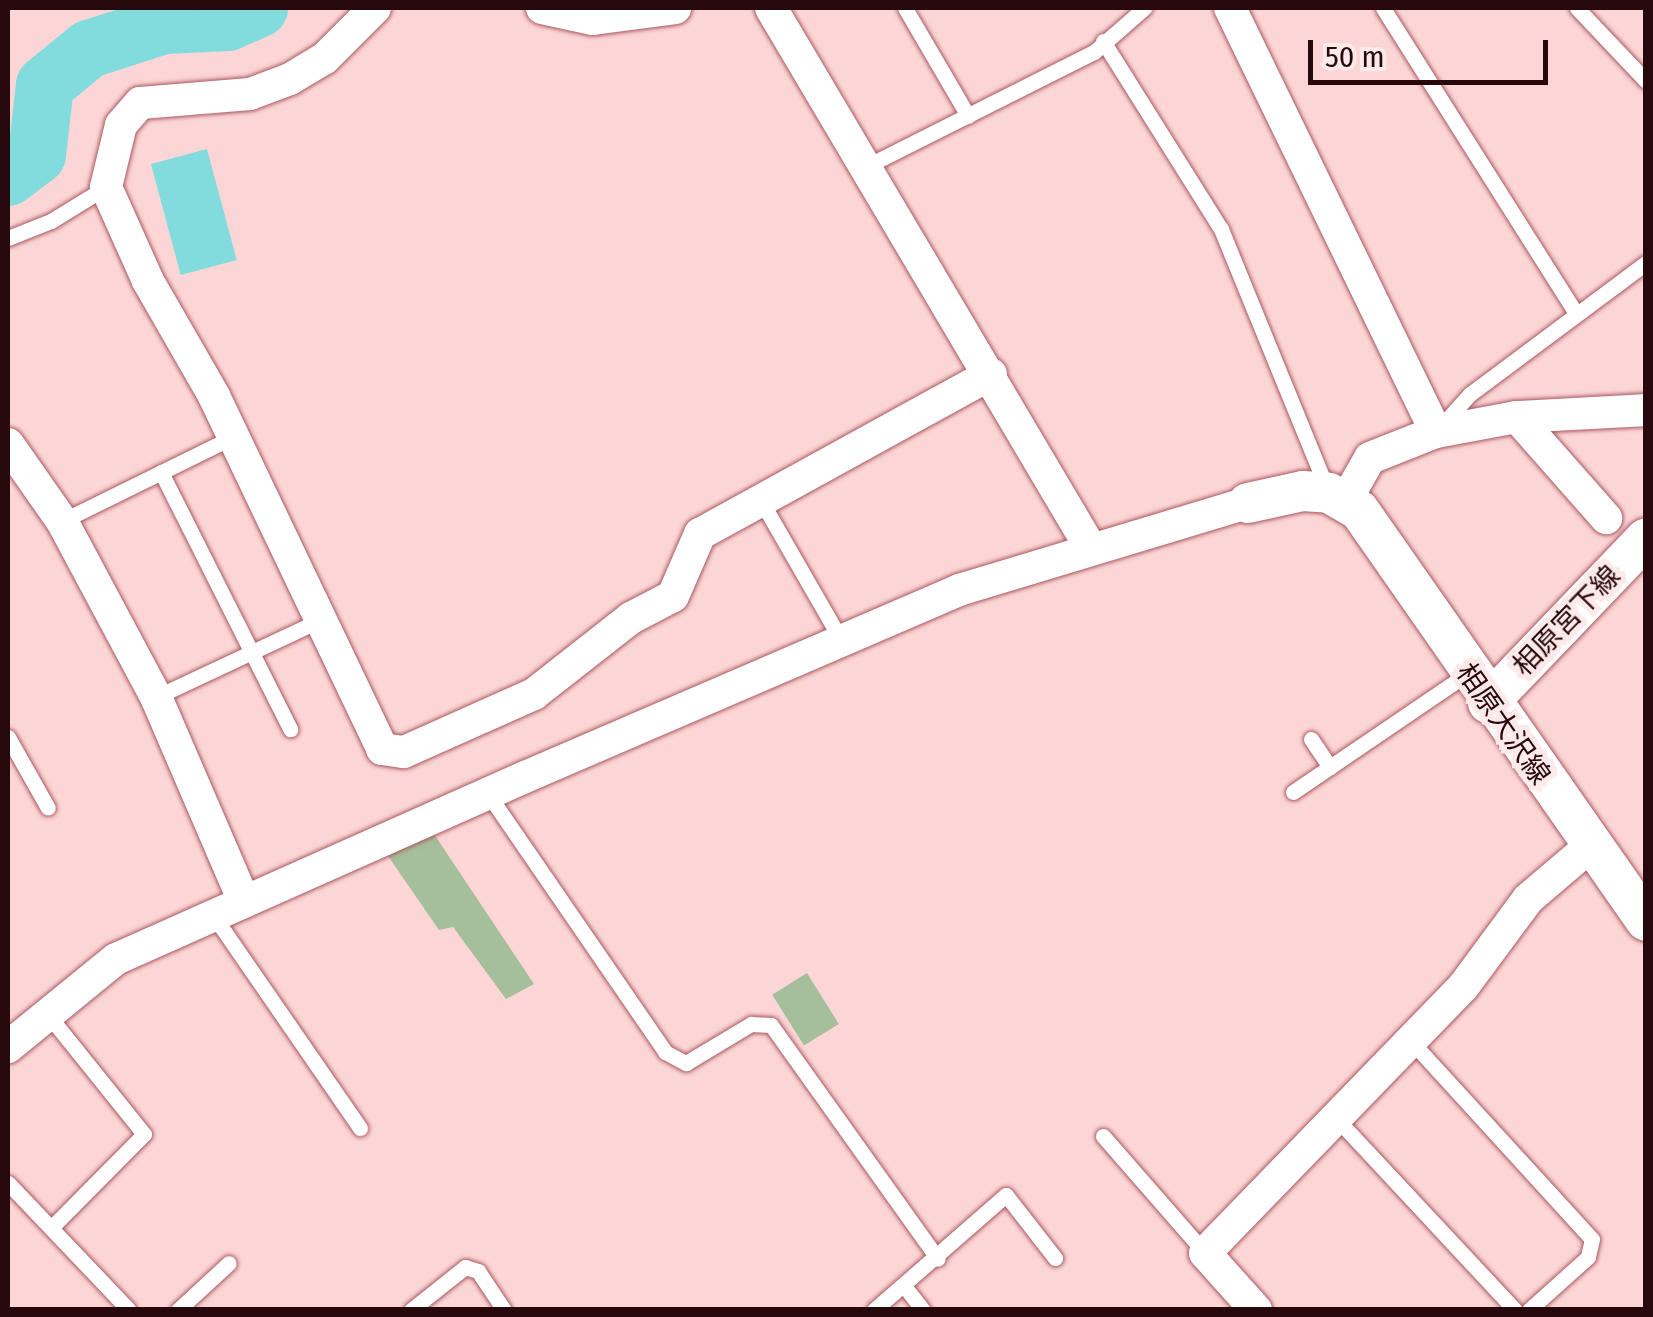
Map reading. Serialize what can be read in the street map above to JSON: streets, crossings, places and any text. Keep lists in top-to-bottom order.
{
  "streets": {
    "street": ["相原宮下線", "相原大沢線"]
  },
  "crossings": [
    ["相原宮下線", "相原大沢線"]
  ],
  "scale_bar": "50 m"
}
